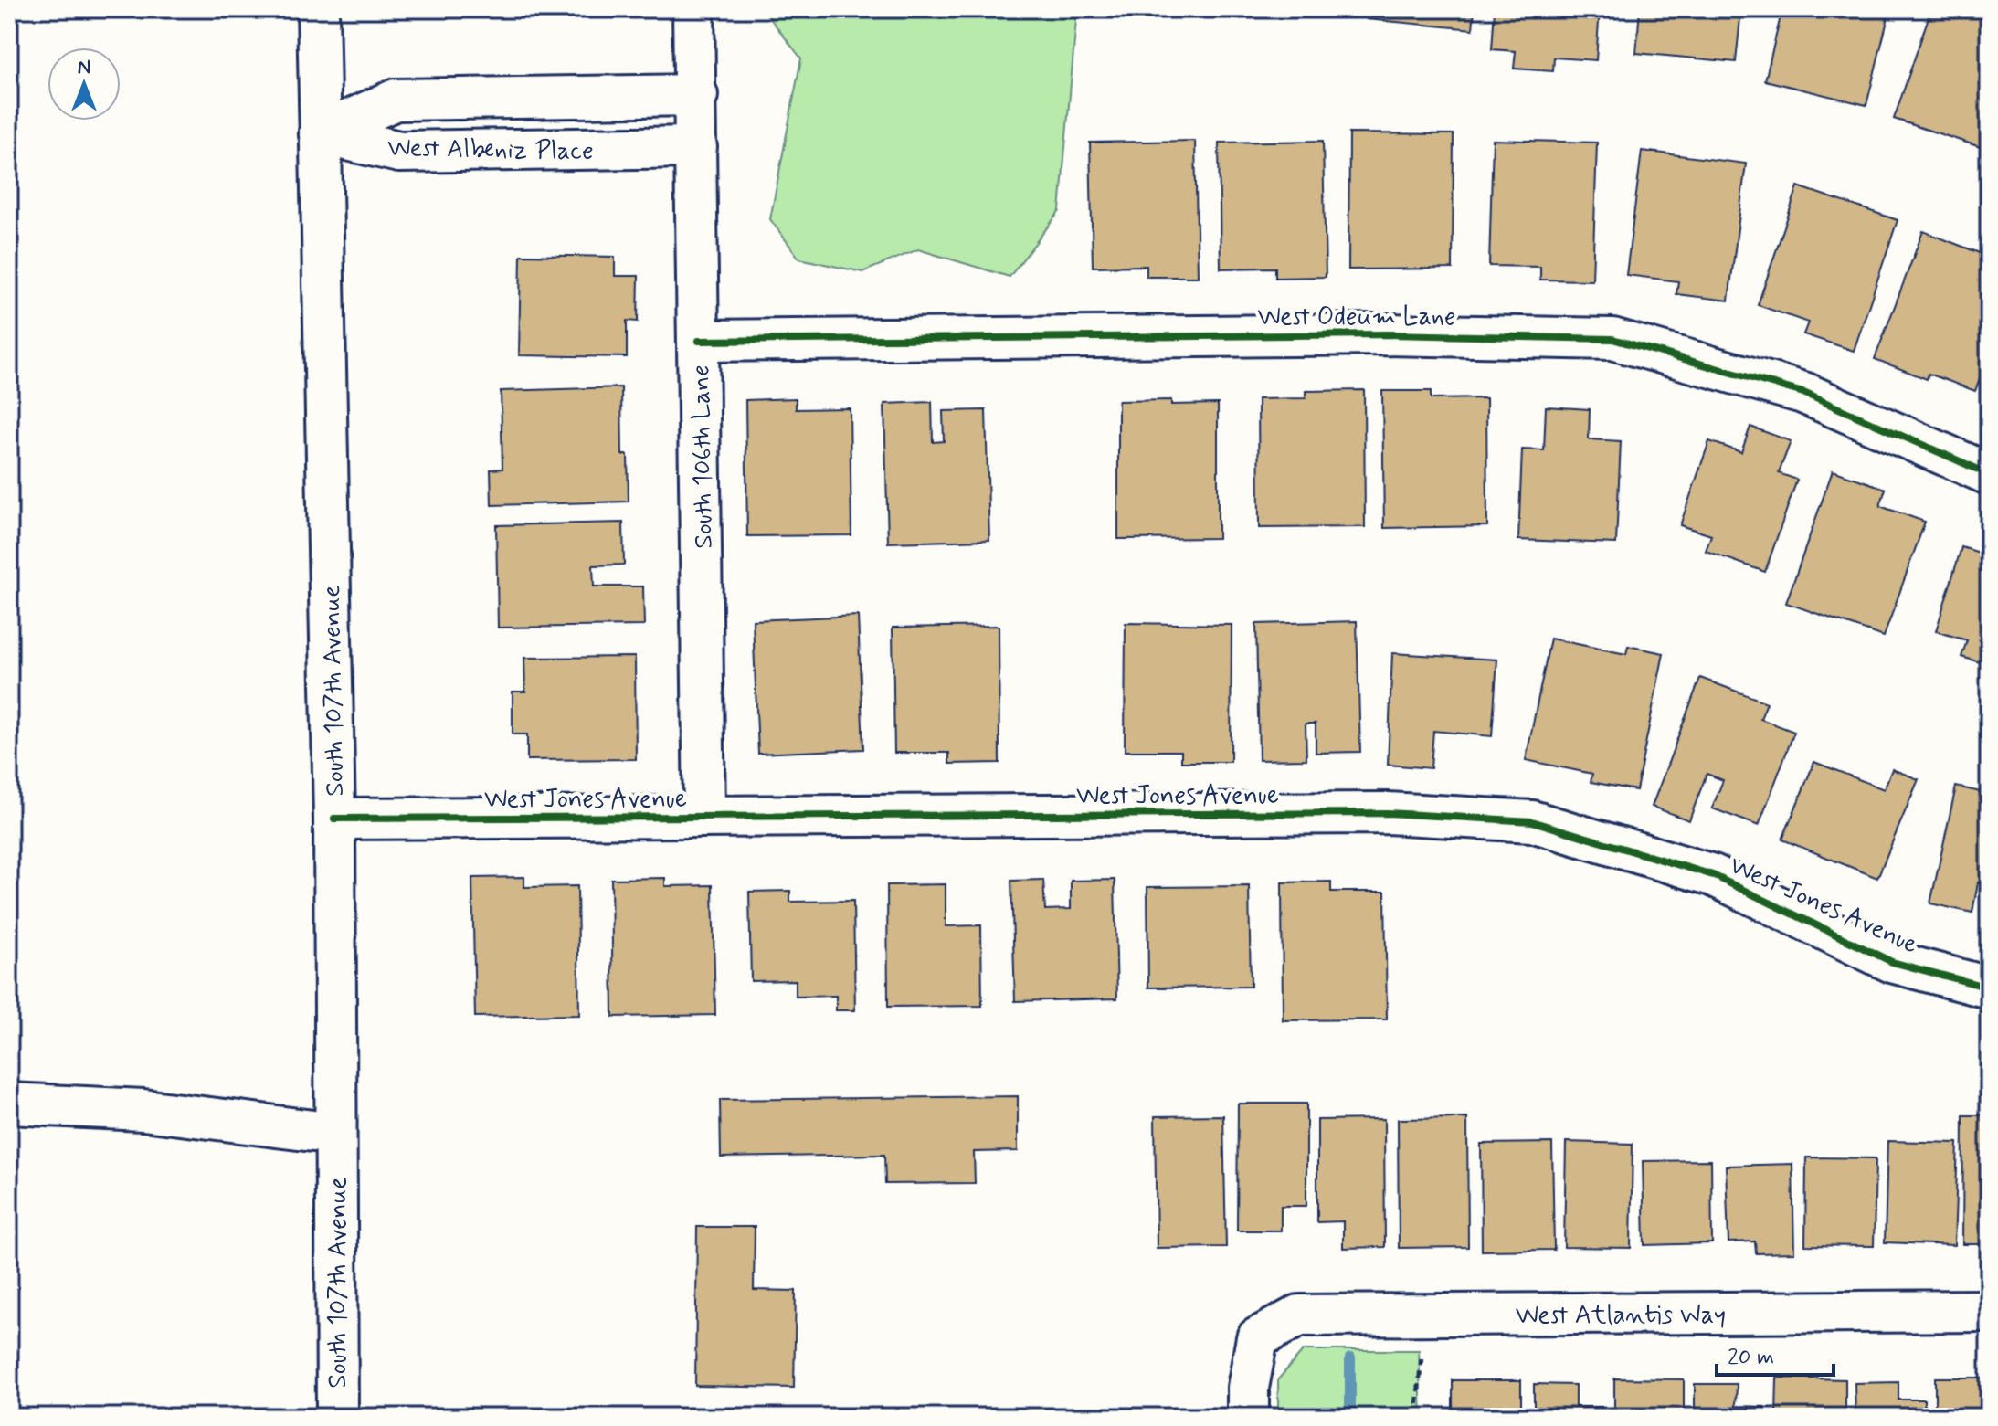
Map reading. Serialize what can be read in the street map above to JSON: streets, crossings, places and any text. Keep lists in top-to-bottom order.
{
  "streets": {
    "street": [
      "West Albeniz Place",
      "West Odeum Lane",
      "South 106th Lane",
      "South 107th Avenue",
      "West Jones Avenue",
      "West Atlantis Way"
    ]
  },
  "crossings": [
    ["West Albeniz Place", "South 106th Lane"],
    ["West Albeniz Place", "South 107th Avenue"],
    ["West Odeum Lane", "South 106th Lane"],
    ["South 106th Lane", "West Jones Avenue"],
    ["South 107th Avenue", "West Jones Avenue"]
  ],
  "scale_bar": "20 m",
  "north": "top"
}
